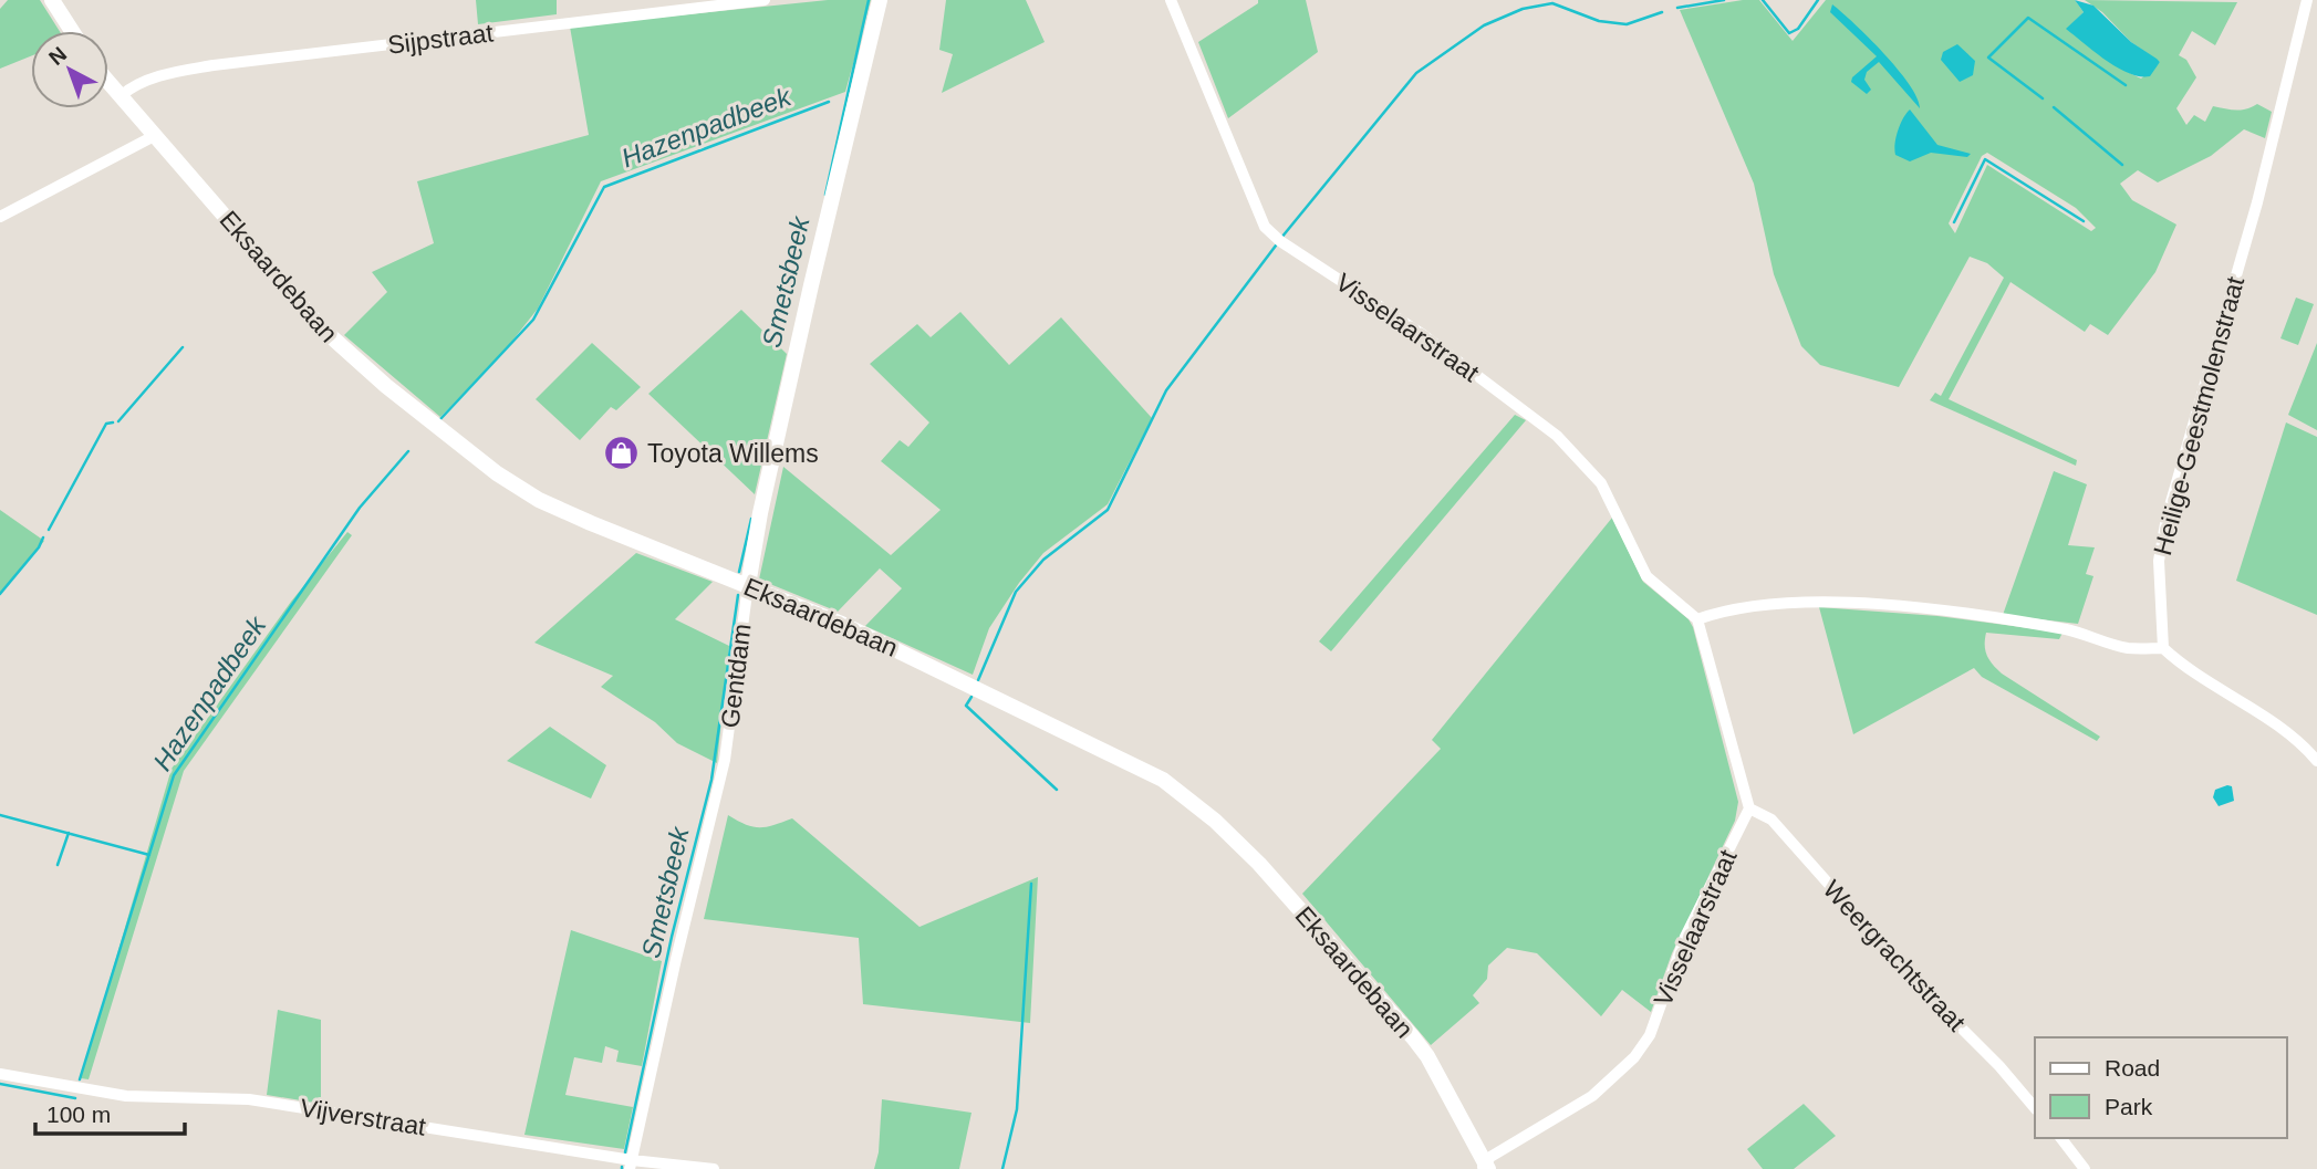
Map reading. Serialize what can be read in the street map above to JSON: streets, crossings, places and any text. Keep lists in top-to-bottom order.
{
  "streets": {
    "main road": ["Eksaardebaan", "Gentdam"],
    "street": [
      "Sijpstraat",
      "Visselaarstraat",
      "Heilige-Geestmolenstraat",
      "Weergrachtstraat",
      "Vijverstraat"
    ]
  },
  "crossings": [
    ["Sijpstraat", "Eksaardebaan"],
    ["Eksaardebaan", "Visselaarstraat"],
    ["Eksaardebaan", "Gentdam"],
    ["Visselaarstraat", "Weergrachtstraat"],
    ["Gentdam", "Vijverstraat"]
  ],
  "water": ["Hazenpadbeek", "Smetsbeek"],
  "places": {
    "shop": ["Toyota Willems"]
  },
  "legend": ["Road", "Park"],
  "scale_bar": "100 m",
  "north": "top left"
}
